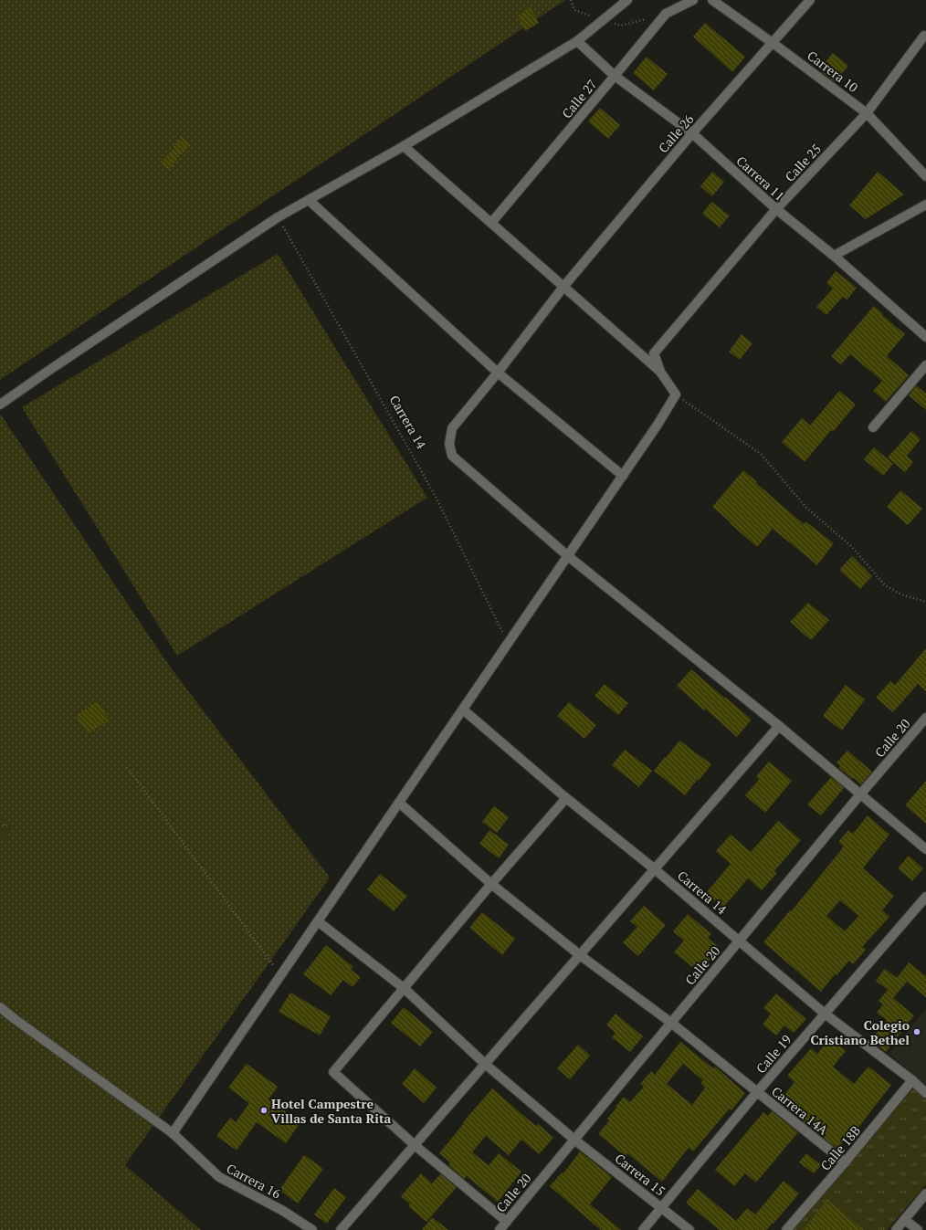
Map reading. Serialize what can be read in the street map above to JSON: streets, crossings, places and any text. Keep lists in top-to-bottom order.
{
  "streets": {
    "street": [
      "Carrera 10",
      "Calle 27",
      "Calle 26",
      "Calle 25",
      "Carrera 11",
      "Carrera 14",
      "Calle 20",
      "Calle 19",
      "Carrera 14A",
      "Calle 18B",
      "Carrera 15",
      "Carrera 16"
    ]
  },
  "crossings": [
    ["Carrera 10", "Calle 26"],
    ["Carrera 10", "Calle 25"],
    ["Calle 27", "Carrera 11"],
    ["Calle 26", "Carrera 11"],
    ["Calle 26", "Calle 20"],
    ["Calle 25", "Carrera 11"],
    ["Carrera 14", "Calle 20"],
    ["Carrera 14", "Calle 19"],
    ["Carrera 14", "Calle 18B"],
    ["Calle 20", "Carrera 14A"],
    ["Calle 20", "Carrera 15"],
    ["Calle 19", "Carrera 14A"],
    ["Calle 19", "Carrera 15"],
    ["Carrera 14A", "Calle 18B"]
  ],
  "places": ["Colegio Cristiano Bethel", "Hotel Campestre Villas de Santa Rita"]
}
